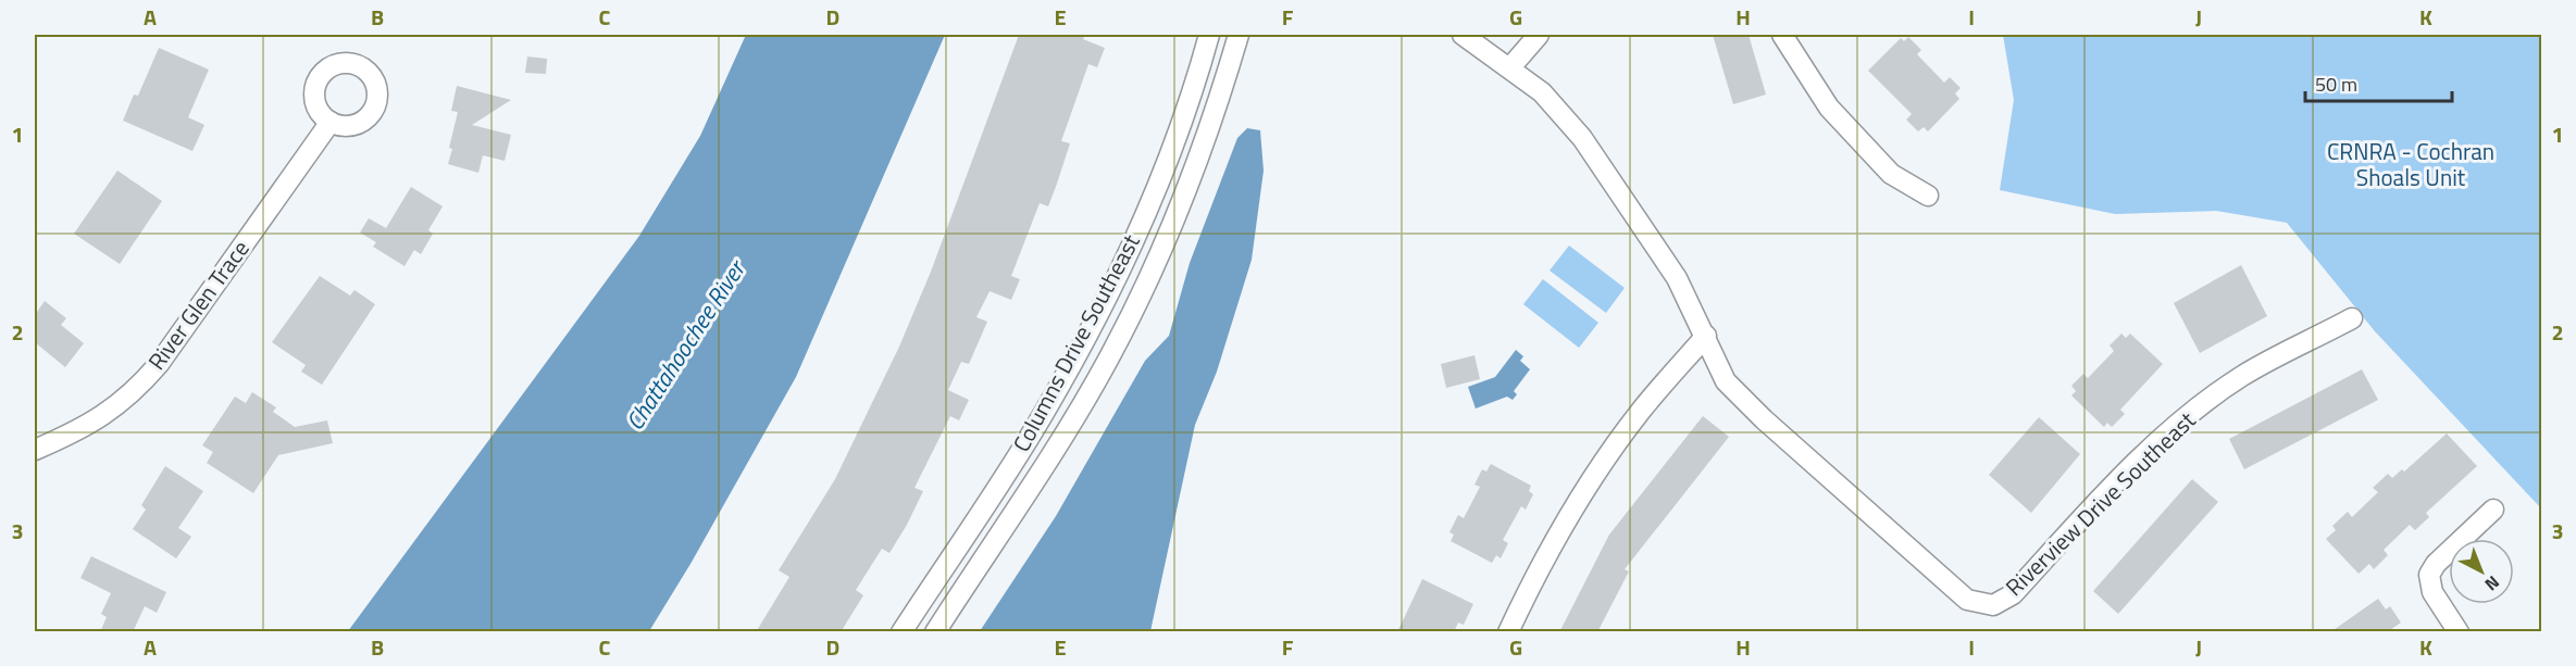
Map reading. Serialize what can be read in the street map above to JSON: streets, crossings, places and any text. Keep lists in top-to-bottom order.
{
  "streets": {
    "street": ["River Glen Trace", "Columns Drive Southeast", "Riverview Drive Southeast"]
  },
  "water": ["Chattahoochee River"],
  "parks": ["CRNRA - Cochran Shoals Unit"],
  "scale_bar": "50 m",
  "north": "bottom right",
  "grid": {
    "columns": [
      "A",
      "B",
      "C",
      "D",
      "E",
      "F",
      "G",
      "H",
      "I",
      "J",
      "K"
    ],
    "rows": ["1", "2", "3"]
  }
}
